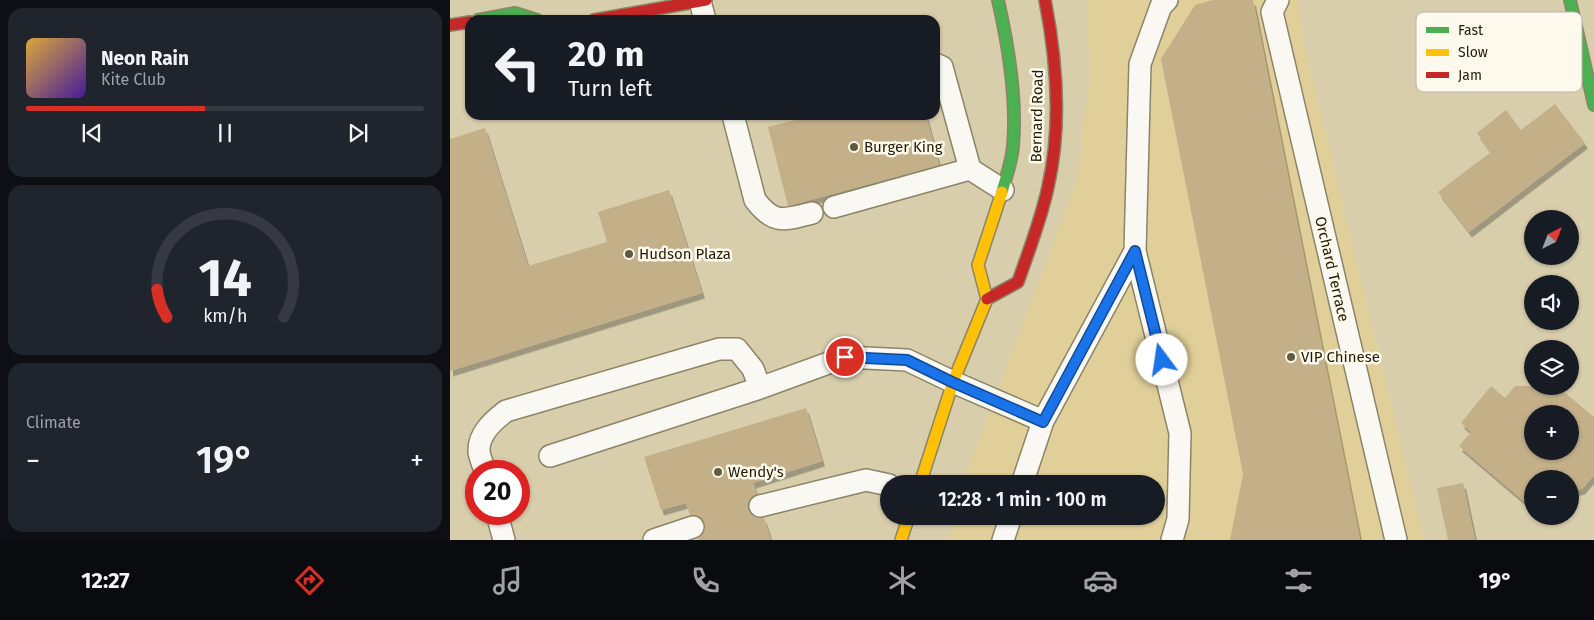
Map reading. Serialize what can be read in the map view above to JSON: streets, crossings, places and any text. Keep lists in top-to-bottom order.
{
  "streets": {
    "main road": ["Bernard Road"],
    "lane": ["Orchard Terrace"]
  },
  "places": [
    "Burger King",
    "Hudson Plaza",
    "VIP Chinese",
    "Wendy's"
  ],
  "legend": ["Fast", "Slow", "Jam"],
  "north": "top right",
  "page": {
    "turn": ["20 m", "Turn left"],
    "song": ["Neon Rain", "Kite Club"],
    "map_buttons": ["+", "−"],
    "tile": "Climate",
    "heat": ["−", "19°", "+"],
    "limit": "20",
    "trip": "12:28 · 1 min · 100 m",
    "tabs": ["12:27", "19°"],
    "gauge": ["14", "km/h"]
  }
}
